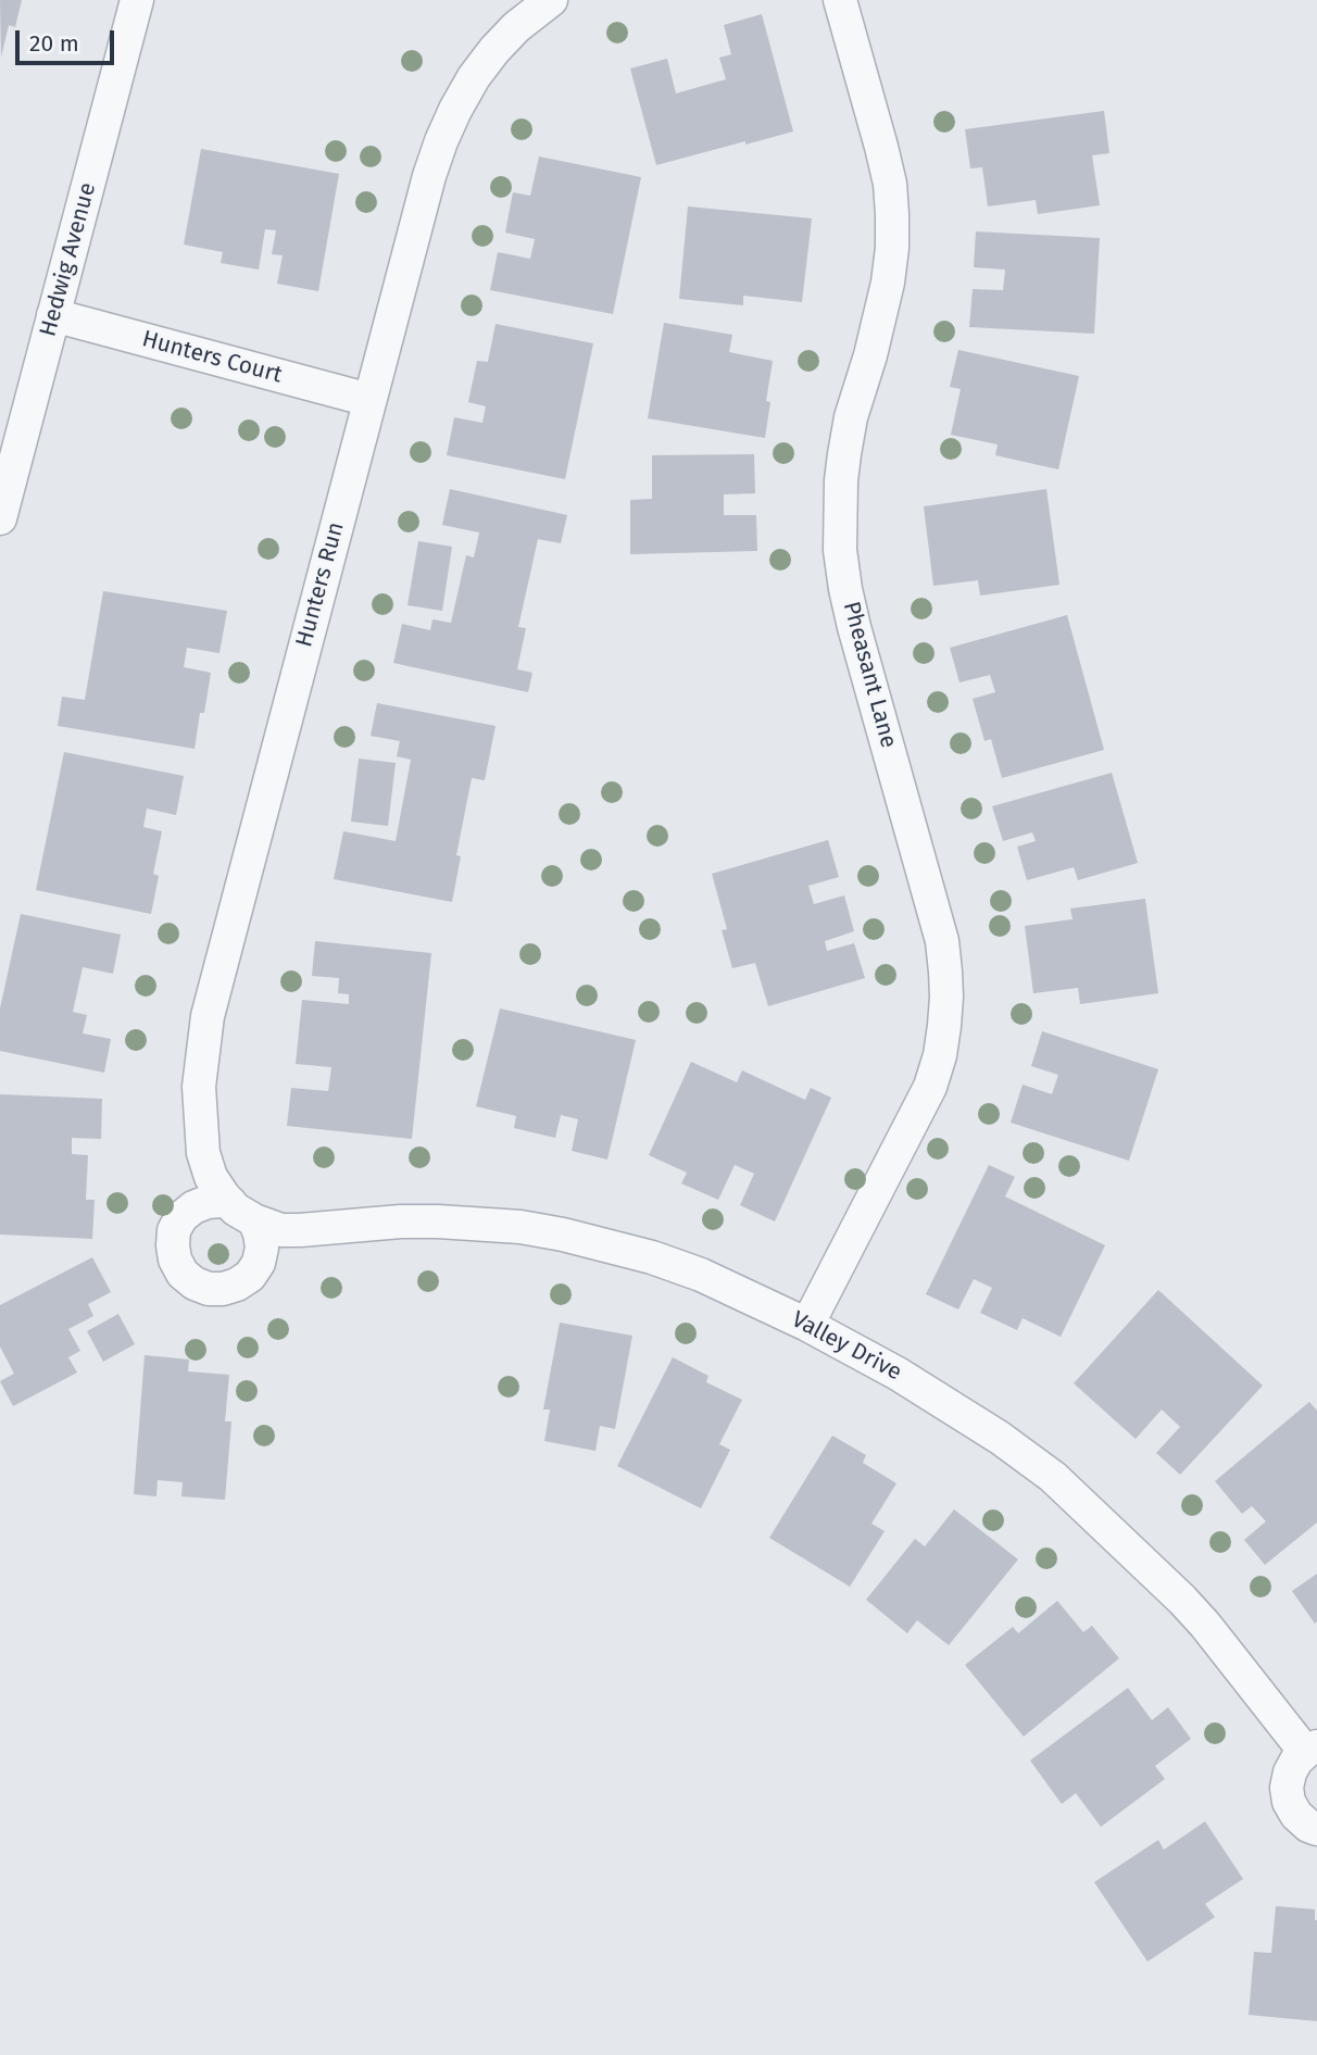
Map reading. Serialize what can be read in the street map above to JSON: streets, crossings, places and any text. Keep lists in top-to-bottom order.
{
  "streets": {
    "street": [
      "Hedwig Avenue",
      "Hunters Court",
      "Hunters Run",
      "Pheasant Lane",
      "Valley Drive"
    ]
  },
  "crossings": [
    ["Hedwig Avenue", "Hunters Court"],
    ["Hunters Court", "Hunters Run"],
    ["Hunters Run", "Valley Drive"],
    ["Pheasant Lane", "Valley Drive"]
  ],
  "scale_bar": "20 m"
}
